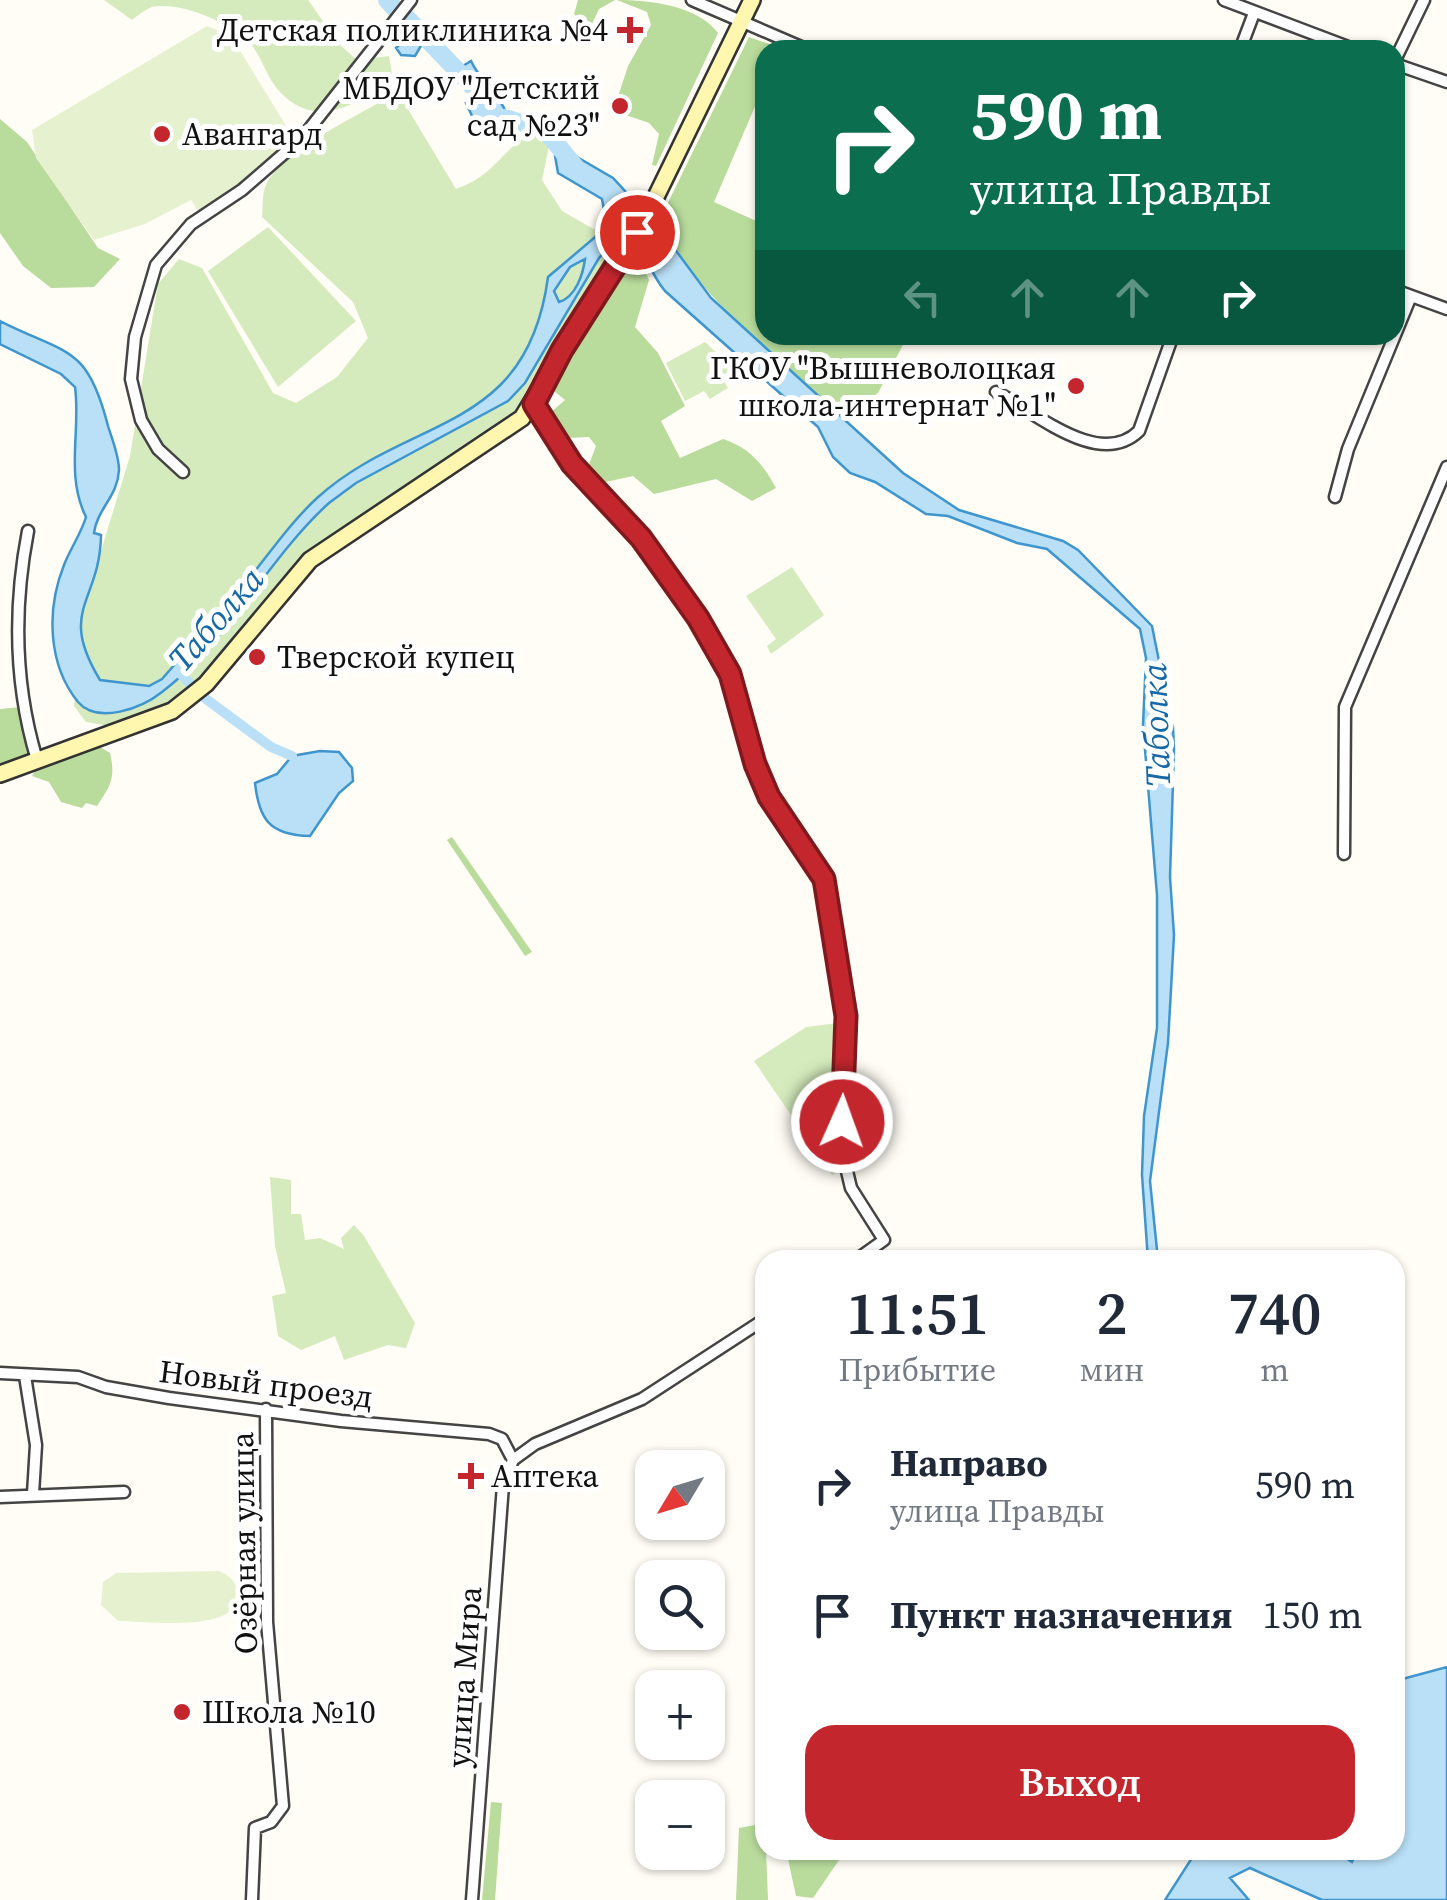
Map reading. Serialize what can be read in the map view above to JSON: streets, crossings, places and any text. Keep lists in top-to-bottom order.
{
  "streets": {
    "street": ["Новый проезд", "Озёрная улица", "улица Мира"]
  },
  "crossings": [
    ["Новый проезд", "Озёрная улица"],
    ["Новый проезд", "улица Мира"]
  ],
  "water": ["Таболка"],
  "places": {
    "health": ["Детская поликлиника №4", "Аптека"],
    "other": [
      "МБДОУ \"Детский сад №23\"",
      "Авангард",
      "ГКОУ \"Вышневолоцкая школа-интернат №1\"",
      "Тверской купец",
      "Школа №10"
    ]
  },
  "north": "bottom left",
  "page": {
    "turn": ["590 m", "улица Правды"],
    "eta": [
      "11:51",
      "Прибытие",
      "2",
      "мин",
      "740",
      "m"
    ],
    "list": [
      {
        "name": "Направо",
        "note": "улица Правды",
        "value": "590 m"
      },
      {
        "name": "Пункт назначения",
        "value": "150 m"
      }
    ],
    "map_buttons": ["+", "−"],
    "buttons": "Выход"
  }
}
